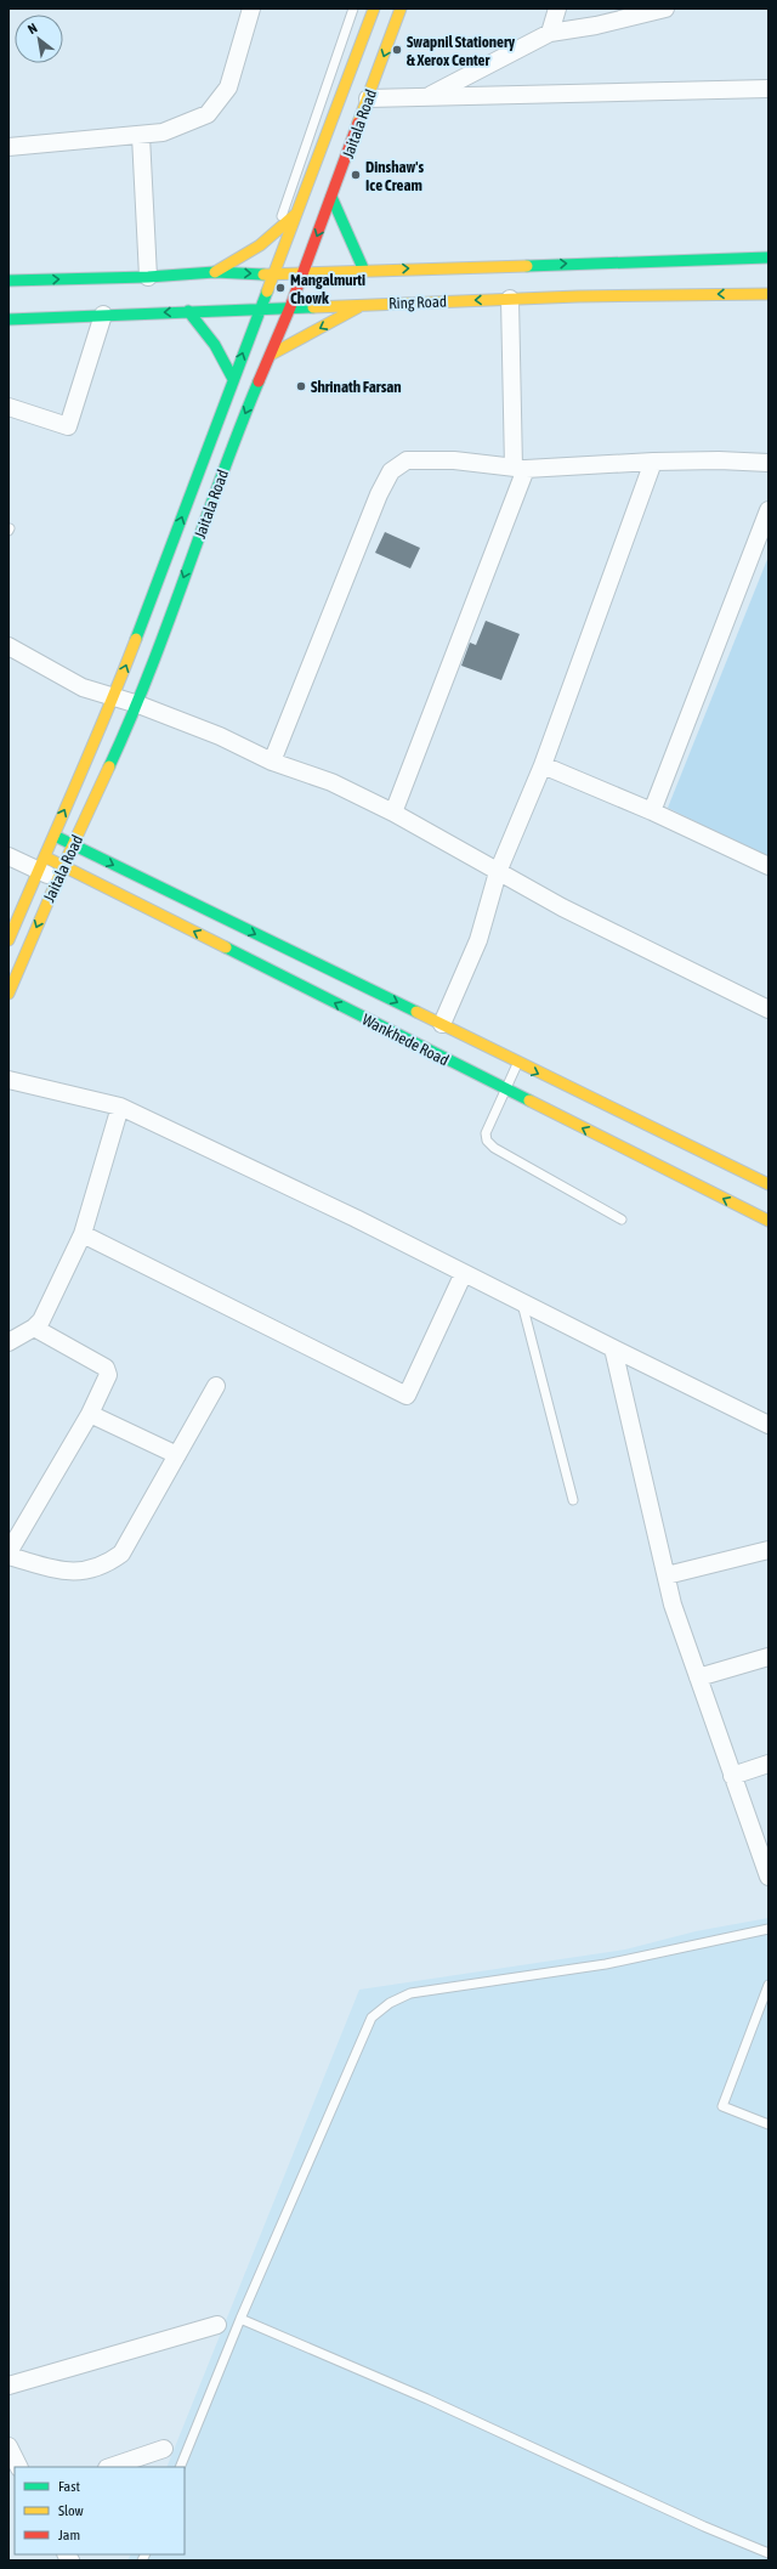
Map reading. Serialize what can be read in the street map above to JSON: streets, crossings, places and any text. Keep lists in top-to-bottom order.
{
  "streets": {
    "main road": ["Jaitala Road", "Ring Road", "Wankhede Road"]
  },
  "crossings": [
    ["Jaitala Road", "Ring Road"],
    ["Jaitala Road", "Wankhede Road"]
  ],
  "places": [
    "Swapnil Stationery & Xerox Center",
    "Dinshaw's Ice Cream",
    "Mangalmurti Chowk",
    "Shrinath Farsan"
  ],
  "legend": ["Fast", "Slow", "Jam"],
  "north": "top left"
}
